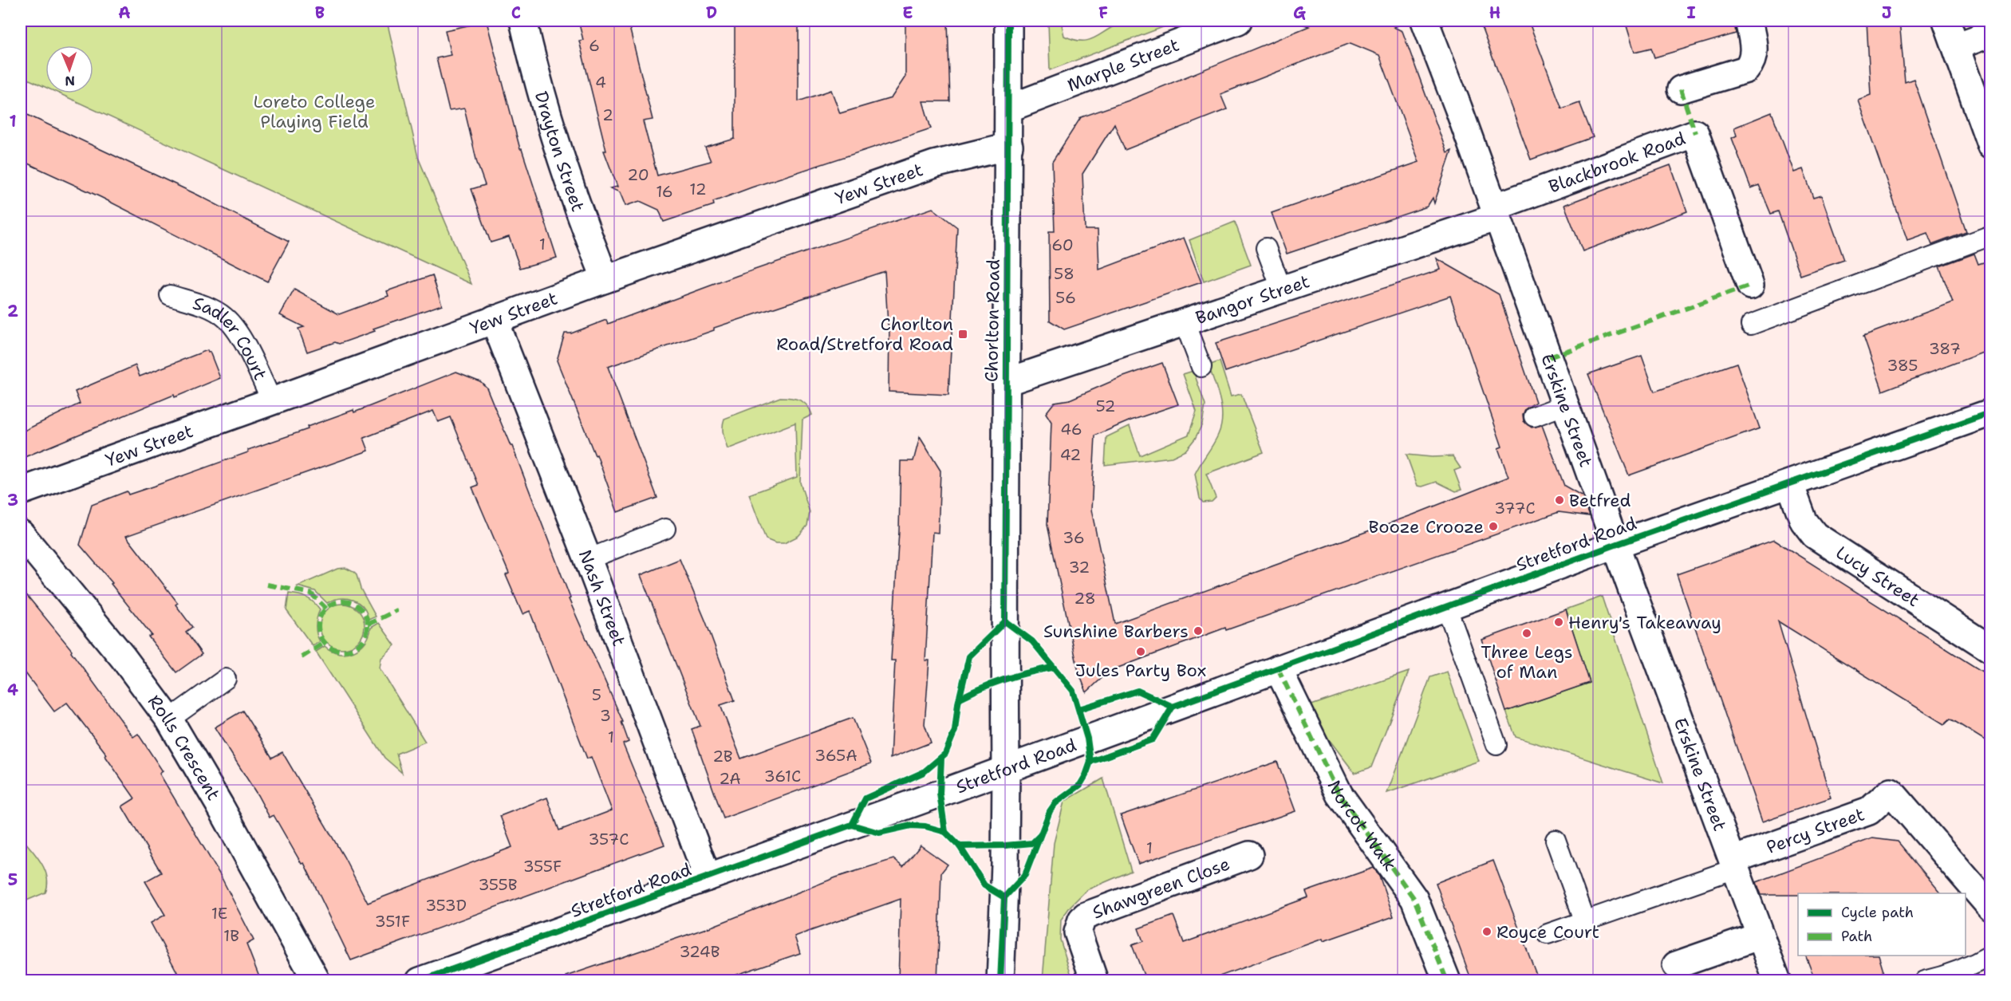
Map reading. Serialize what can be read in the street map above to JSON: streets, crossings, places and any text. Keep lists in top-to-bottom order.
{
  "streets": {
    "street": [
      "Marple Street",
      "Drayton Street",
      "Blackbrook Road",
      "Yew Street",
      "Bangor Street",
      "Chorlton Road",
      "Erskine Street",
      "Stretford Road",
      "Lucy Street",
      "Nash Street",
      "Rolls Crescent",
      "Norcot Walk",
      "Percy Street",
      "Shawgreen Close"
    ],
    "lane": ["Sadler Court"]
  },
  "crossings": [
    ["Marple Street", "Chorlton Road"],
    ["Drayton Street", "Yew Street"],
    ["Blackbrook Road", "Bangor Street"],
    ["Blackbrook Road", "Erskine Street"],
    ["Yew Street", "Chorlton Road"],
    ["Yew Street", "Sadler Court"],
    ["Yew Street", "Nash Street"],
    ["Bangor Street", "Chorlton Road"],
    ["Bangor Street", "Erskine Street"],
    ["Chorlton Road", "Stretford Road"],
    ["Erskine Street", "Stretford Road"],
    ["Erskine Street", "Percy Street"],
    ["Stretford Road", "Lucy Street"],
    ["Stretford Road", "Nash Street"],
    ["Stretford Road", "Norcot Walk"]
  ],
  "parks": ["Loreto College Playing Field"],
  "places": {
    "transit": ["Chorlton Road/Stretford Road"],
    "other": [
      "Betfred",
      "Booze Crooze",
      "Henry's Takeaway",
      "Sunshine Barbers",
      "Three Legs of Man",
      "Jules Party Box",
      "Royce Court"
    ]
  },
  "house_numbers": [
    "6",
    "4",
    "2",
    "20",
    "12",
    "16",
    "1",
    "60",
    "58",
    "56",
    "387",
    "385",
    "52",
    "46",
    "42",
    "377C",
    "36",
    "32",
    "28",
    "5",
    "3",
    "1",
    "365A",
    "2B",
    "361C",
    "2A",
    "357C",
    "1",
    "355F",
    "355B",
    "353D",
    "1E",
    "351F",
    "1B",
    "324B"
  ],
  "legend": ["Cycle path", "Path"],
  "north": "bottom",
  "grid": {
    "columns": [
      "A",
      "B",
      "C",
      "D",
      "E",
      "F",
      "G",
      "H",
      "I",
      "J"
    ],
    "rows": [
      "1",
      "2",
      "3",
      "4",
      "5"
    ]
  }
}
